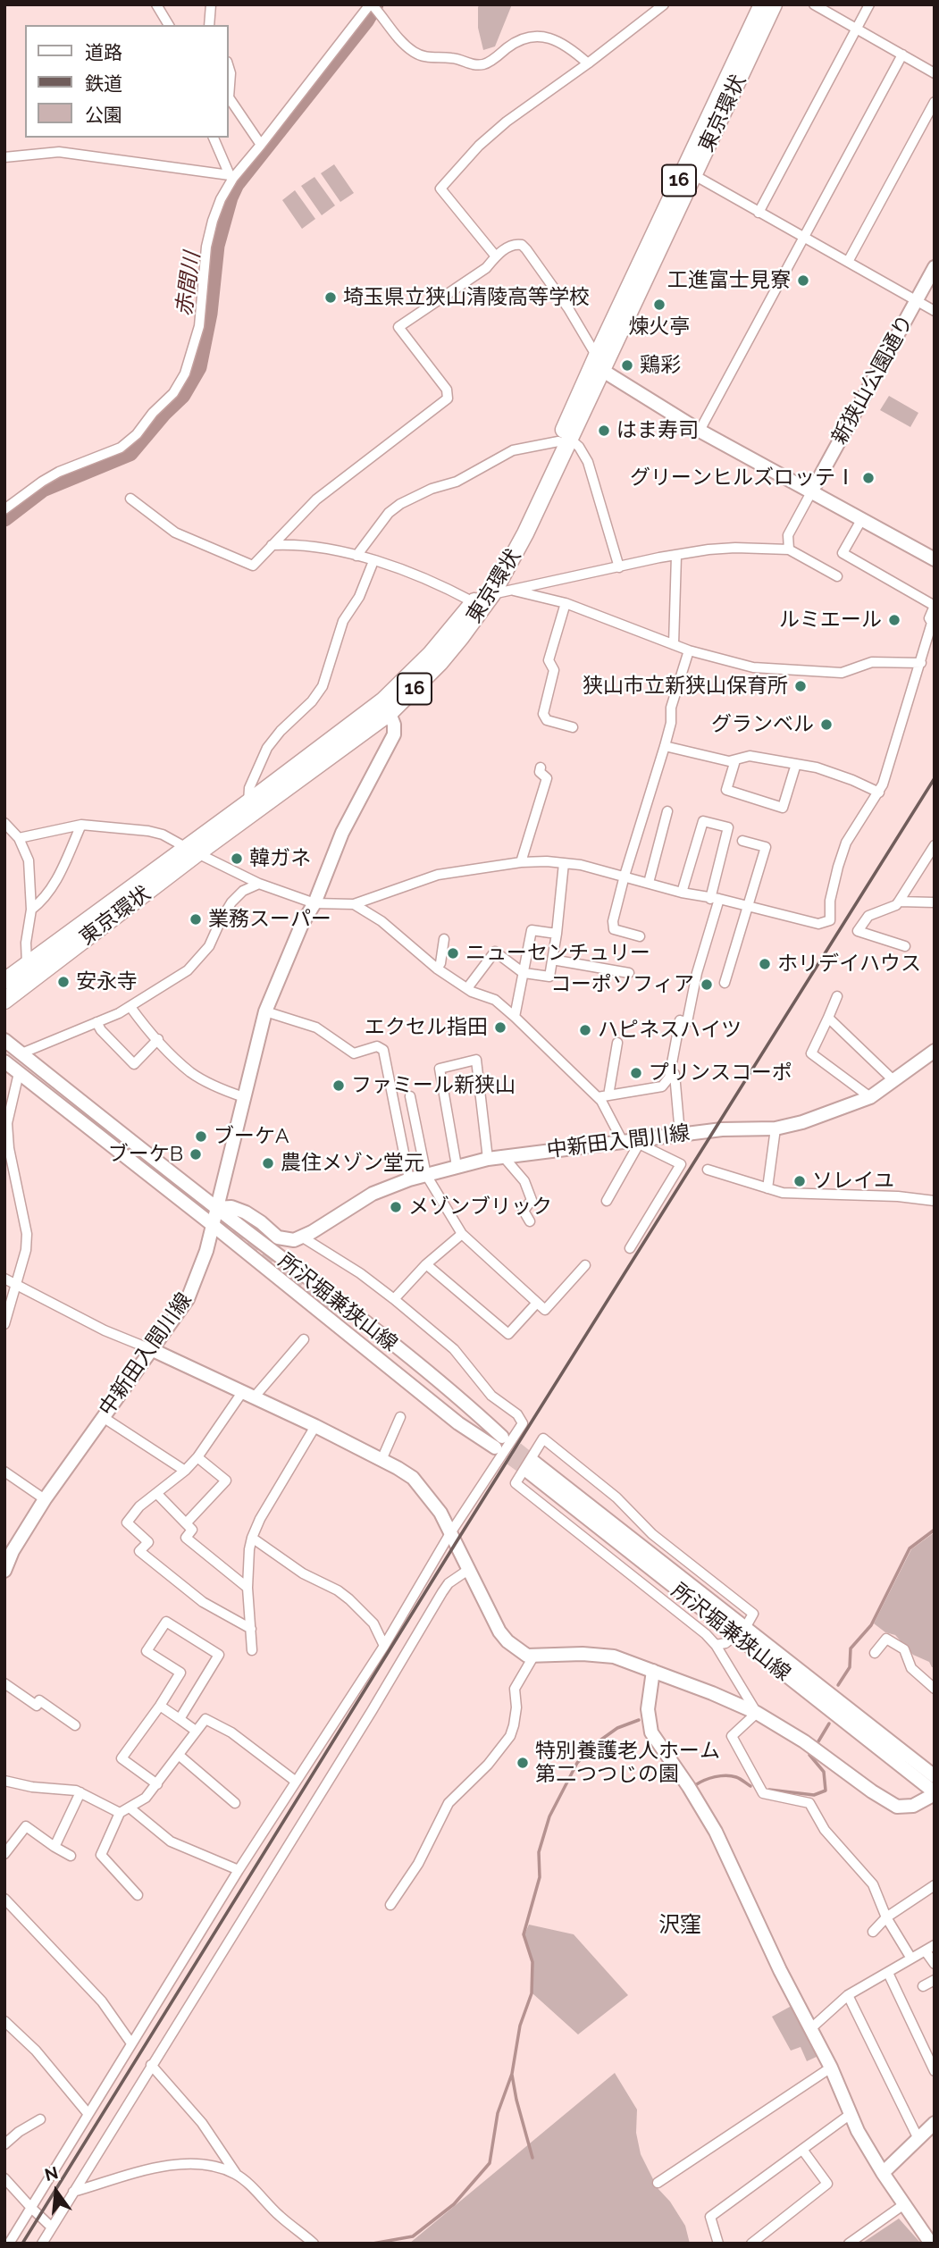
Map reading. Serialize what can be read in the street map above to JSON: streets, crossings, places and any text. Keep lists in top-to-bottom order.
{
  "streets": {
    "highway": ["東京環状", "16"],
    "main road": ["新狭山公園通り", "中新田入間川線", "所沢堀兼狭山線"]
  },
  "crossings": [
    ["東京環状", "中新田入間川線"],
    ["中新田入間川線", "所沢堀兼狭山線"]
  ],
  "districts": ["沢窪"],
  "water": ["赤間川"],
  "places": [
    "工進富士見寮",
    "埼玉県立狭山清陵高等学校",
    "煉火亭",
    "鶏彩",
    "はま寿司",
    "グリーンヒルズロッテⅠ",
    "ルミエール",
    "狭山市立新狭山保育所",
    "グランベル",
    "韓ガネ",
    "業務スーパー",
    "ニューセンチュリー",
    "ホリデイハウス",
    "安永寺",
    "コーポソフィア",
    "エクセル指田",
    "ハピネスハイツ",
    "プリンスコーポ",
    "ファミール新狭山",
    "ブーケA",
    "ブーケB",
    "農住メゾン堂元",
    "ソレイユ",
    "メゾンブリック",
    "特別養護老人ホーム 第二つつじの園"
  ],
  "legend": ["道路", "鉄道", "公園"],
  "north": "top"
}
